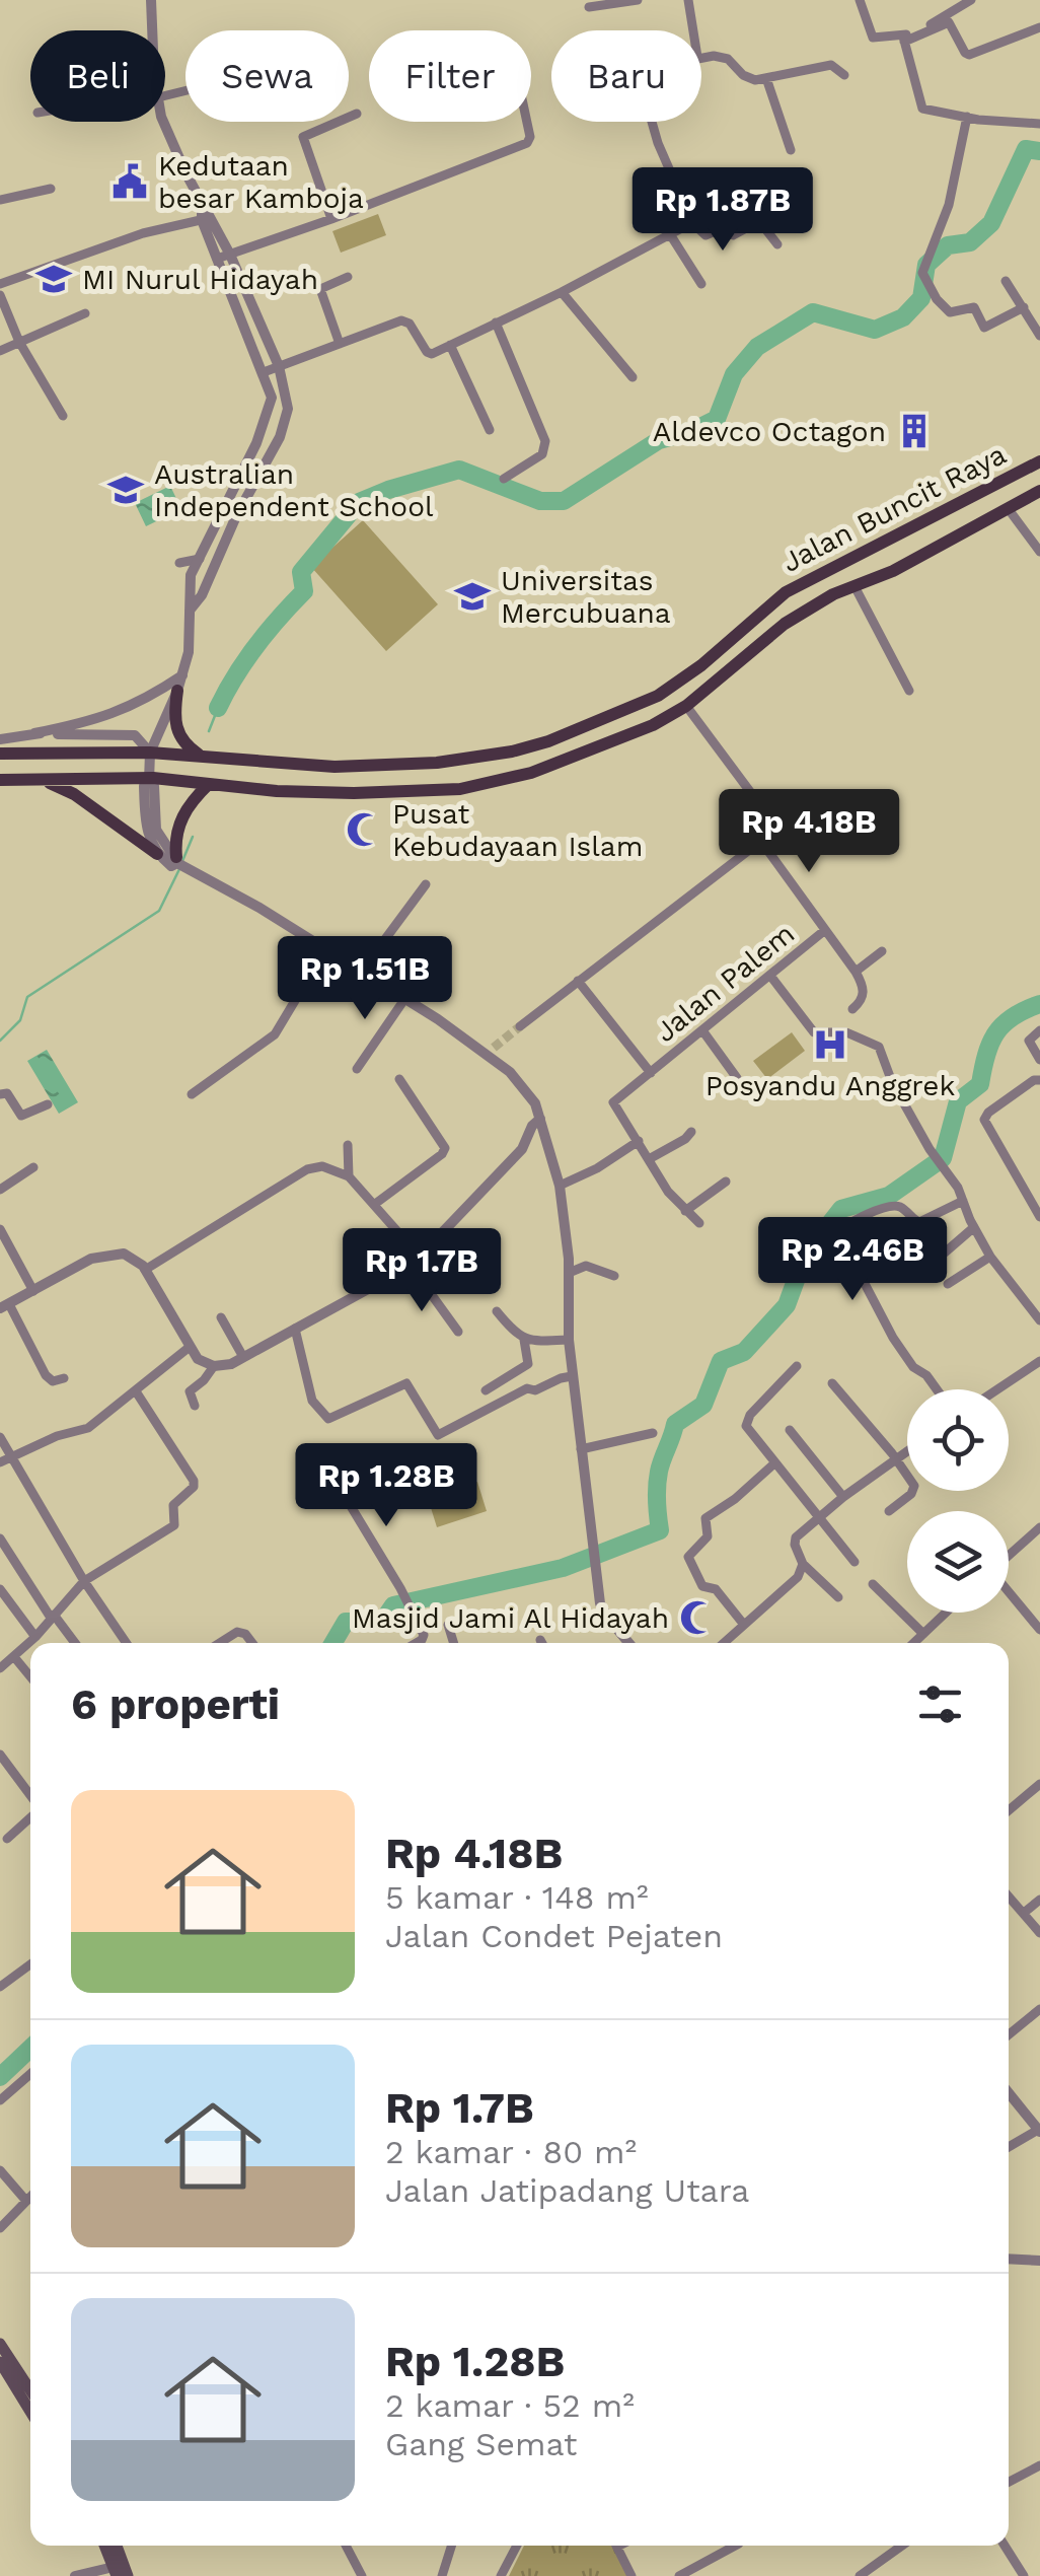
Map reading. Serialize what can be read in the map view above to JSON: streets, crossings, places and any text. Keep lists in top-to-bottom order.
{
  "streets": {
    "main road": ["Jalan Buncit Raya"],
    "street": ["Jalan Palem"]
  },
  "places": {
    "public building": ["Kedutaan besar Kamboja"],
    "school or university": ["MI Nurul Hidayah", "Australian Independent School", "Universitas Mercubuana"],
    "building": ["Aldevco Octagon"],
    "mosque": ["Pusat Kebudayaan Islam", "Masjid Jami Al Hidayah"],
    "hospital": ["Posyandu Anggrek"]
  },
  "page": {
    "chip": [
      "Beli",
      "Sewa",
      "Filter",
      "Baru"
    ],
    "price": [
      "Rp 1.87B",
      "Rp 4.18B",
      "Rp 1.51B",
      "Rp 2.46B",
      "Rp 1.7B",
      "Rp 1.28B"
    ],
    "heading": "6 properti",
    "list": [
      {
        "name": "Rp 4.18B",
        "note": "5 kamar · 148 m² · Jalan Condet Pejaten"
      },
      {
        "name": "Rp 1.7B",
        "note": "2 kamar · 80 m² · Jalan Jatipadang Utara"
      },
      {
        "name": "Rp 1.28B",
        "note": "2 kamar · 52 m² · Gang Semat"
      }
    ]
  }
}
